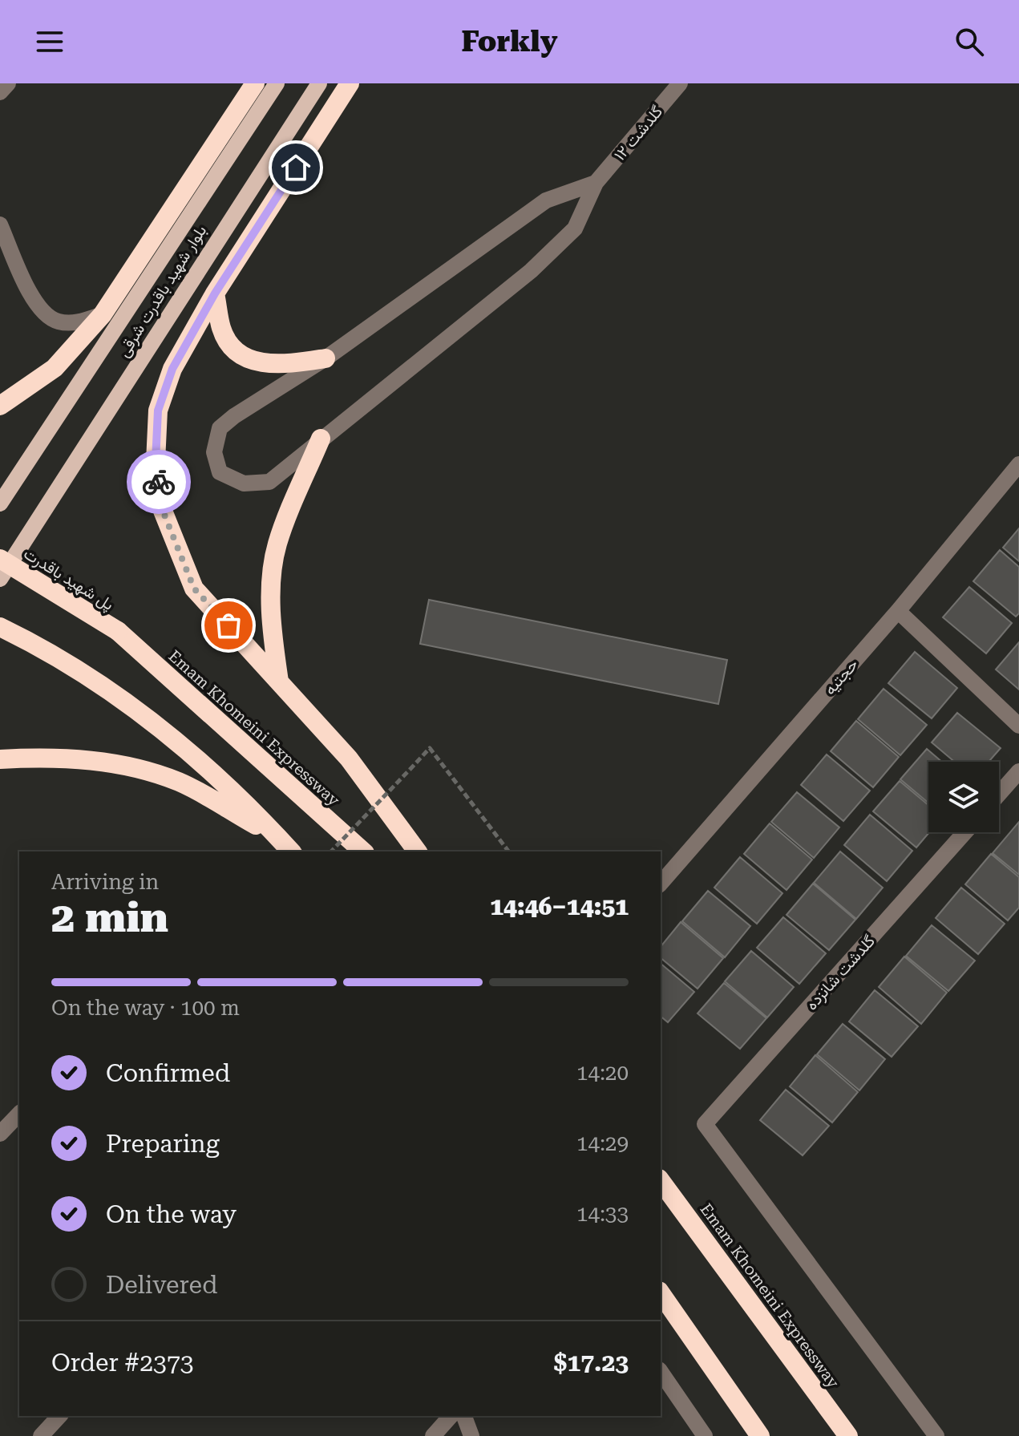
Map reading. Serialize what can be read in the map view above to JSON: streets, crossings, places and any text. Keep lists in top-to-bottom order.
{
  "streets": {
    "highway": ["پل شهید باقدرت", "Emam Khomeini Expressway"],
    "main road": ["بلوار شهید باقدرت شرقی"],
    "street": ["گلدشت ۱۲", "حجتیه", "گلدشت شانزده"]
  },
  "crossings": [
    ["پل شهید باقدرت", "Emam Khomeini Expressway"]
  ],
  "page": {
    "header": "Forkly",
    "heading": ["2 min", "Arriving in", "14:46–14:51"],
    "panel": ["Order #2373", "$17.23"],
    "bar": "On the way · 100 m",
    "list": [
      ["Confirmed", "14:20"],
      ["Preparing", "14:29"],
      ["On the way", "14:33"],
      "Delivered"
    ]
  }
}
